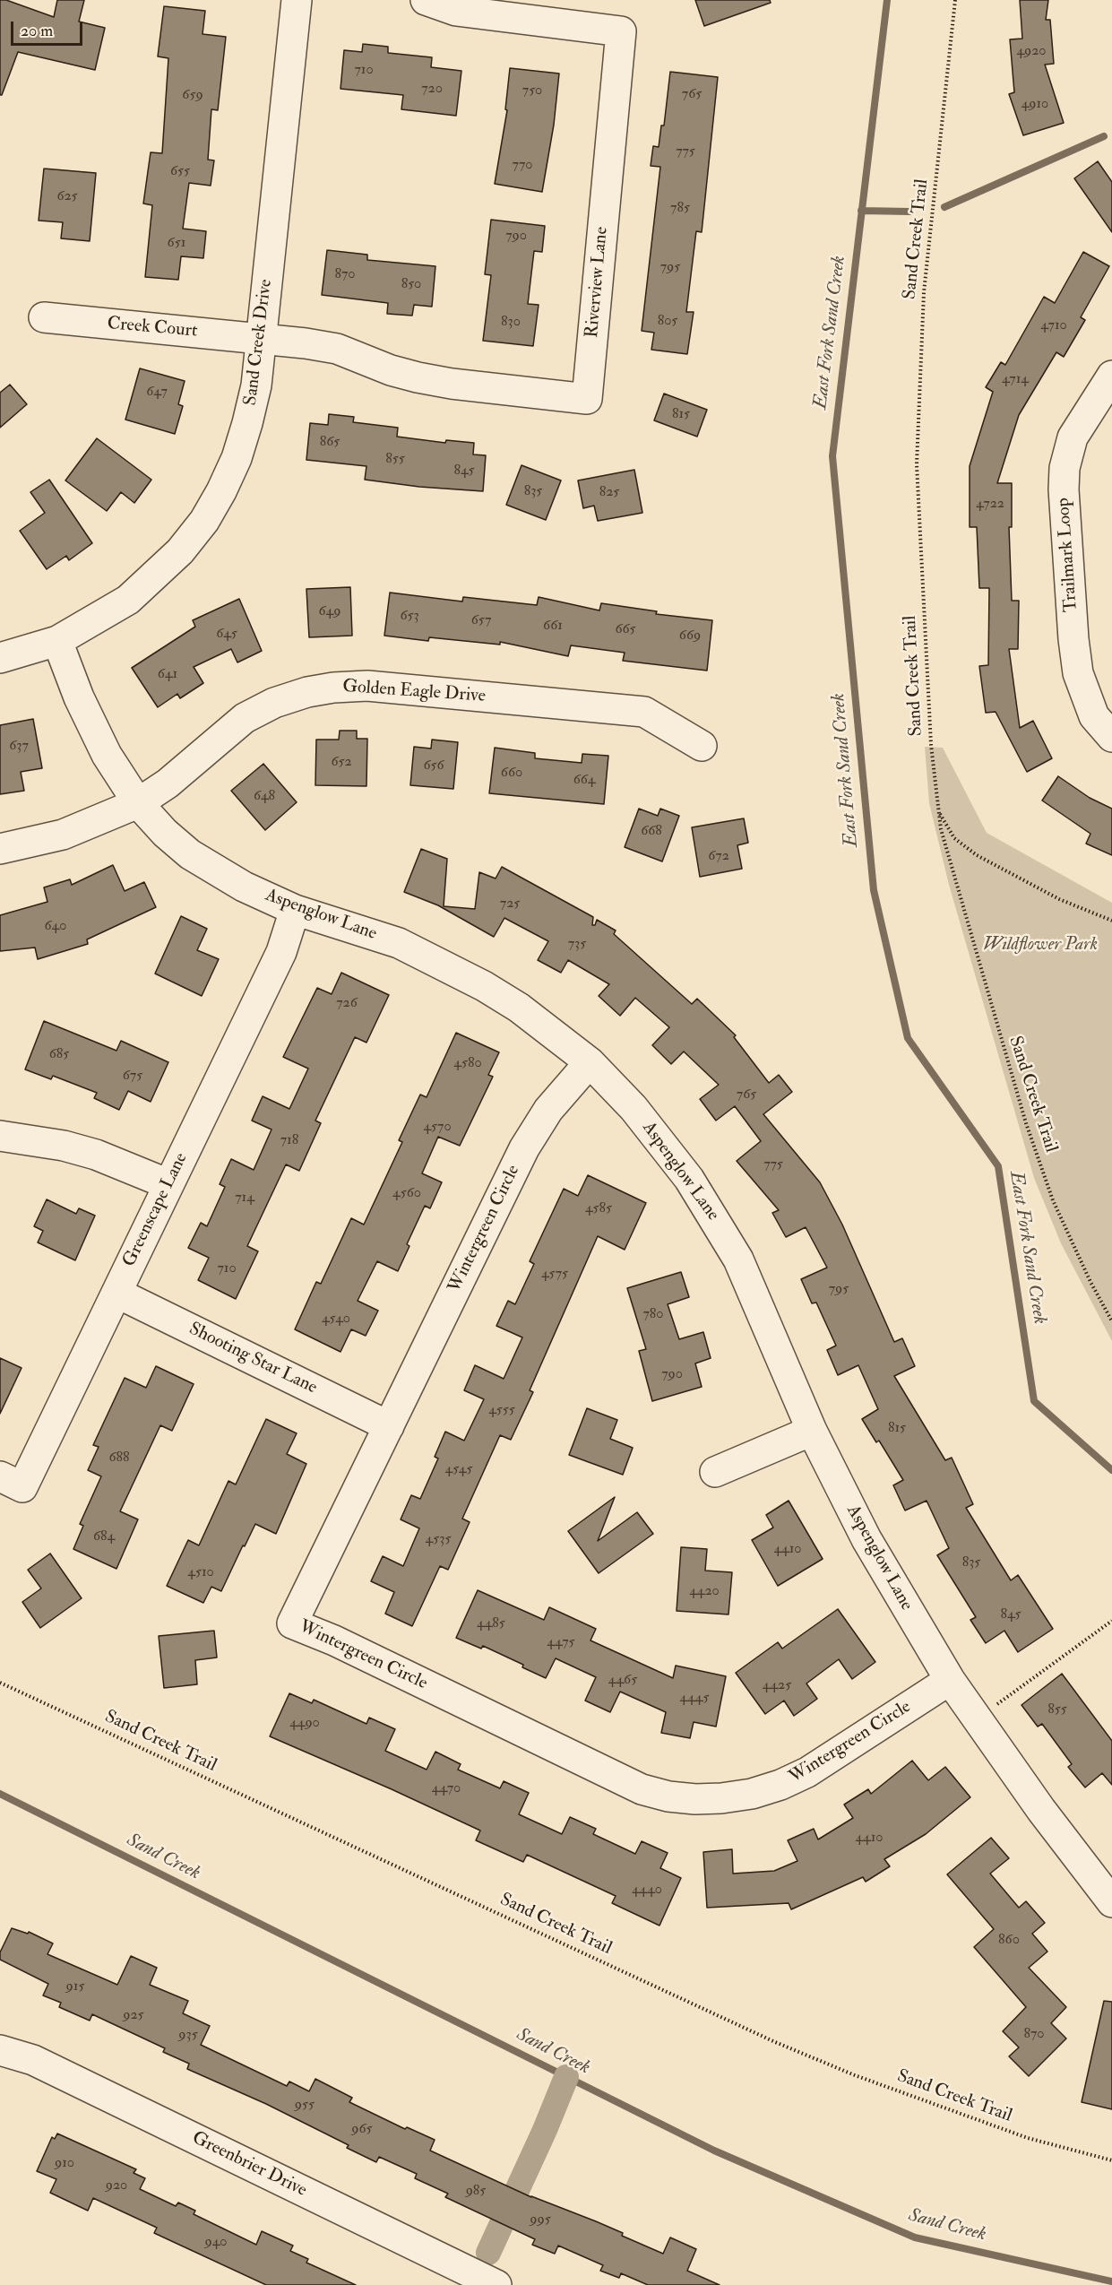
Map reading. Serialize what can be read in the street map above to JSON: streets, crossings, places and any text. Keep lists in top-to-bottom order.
{
  "streets": {
    "street": [
      "Riverview Lane",
      "Creek Court",
      "Sand Creek Drive",
      "Trailmark Loop",
      "Golden Eagle Drive",
      "Aspenglow Lane",
      "Greenscape Lane",
      "Wintergreen Circle",
      "Shooting Star Lane",
      "Greenbrier Drive"
    ],
    "path": ["Sand Creek Trail"]
  },
  "crossings": [
    ["Riverview Lane", "Creek Court"],
    ["Riverview Lane", "Sand Creek Drive"],
    ["Creek Court", "Sand Creek Drive"],
    ["Sand Creek Drive", "Aspenglow Lane"],
    ["Golden Eagle Drive", "Aspenglow Lane"],
    ["Aspenglow Lane", "Greenscape Lane"],
    ["Aspenglow Lane", "Wintergreen Circle"],
    ["Greenscape Lane", "Shooting Star Lane"],
    ["Wintergreen Circle", "Shooting Star Lane"]
  ],
  "water": ["East Fork Sand Creek", "Sand Creek"],
  "parks": ["Wildflower Park"],
  "house_numbers": [
    "4920",
    "710",
    "720",
    "750",
    "765",
    "659",
    "4910",
    "775",
    "770",
    "655",
    "625",
    "785",
    "790",
    "651",
    "795",
    "870",
    "850",
    "805",
    "830",
    "4710",
    "4714",
    "647",
    "815",
    "865",
    "855",
    "845",
    "835",
    "825",
    "4722",
    "649",
    "653",
    "657",
    "661",
    "665",
    "645",
    "669",
    "641",
    "637",
    "652",
    "656",
    "660",
    "664",
    "648",
    "668",
    "672",
    "725",
    "640",
    "735",
    "726",
    "685",
    "4580",
    "675",
    "765",
    "4570",
    "718",
    "775",
    "4560",
    "714",
    "4585",
    "710",
    "4575",
    "795",
    "780",
    "4540",
    "790",
    "4555",
    "815",
    "688",
    "4545",
    "684",
    "4535",
    "4410",
    "835",
    "4510",
    "4420",
    "845",
    "4485",
    "4475",
    "4465",
    "4425",
    "4445",
    "855",
    "4490",
    "4470",
    "4410",
    "4440",
    "860",
    "915",
    "925",
    "870",
    "935",
    "955",
    "965",
    "910",
    "920",
    "985",
    "995",
    "940"
  ],
  "scale_bar": "20 m"
}
